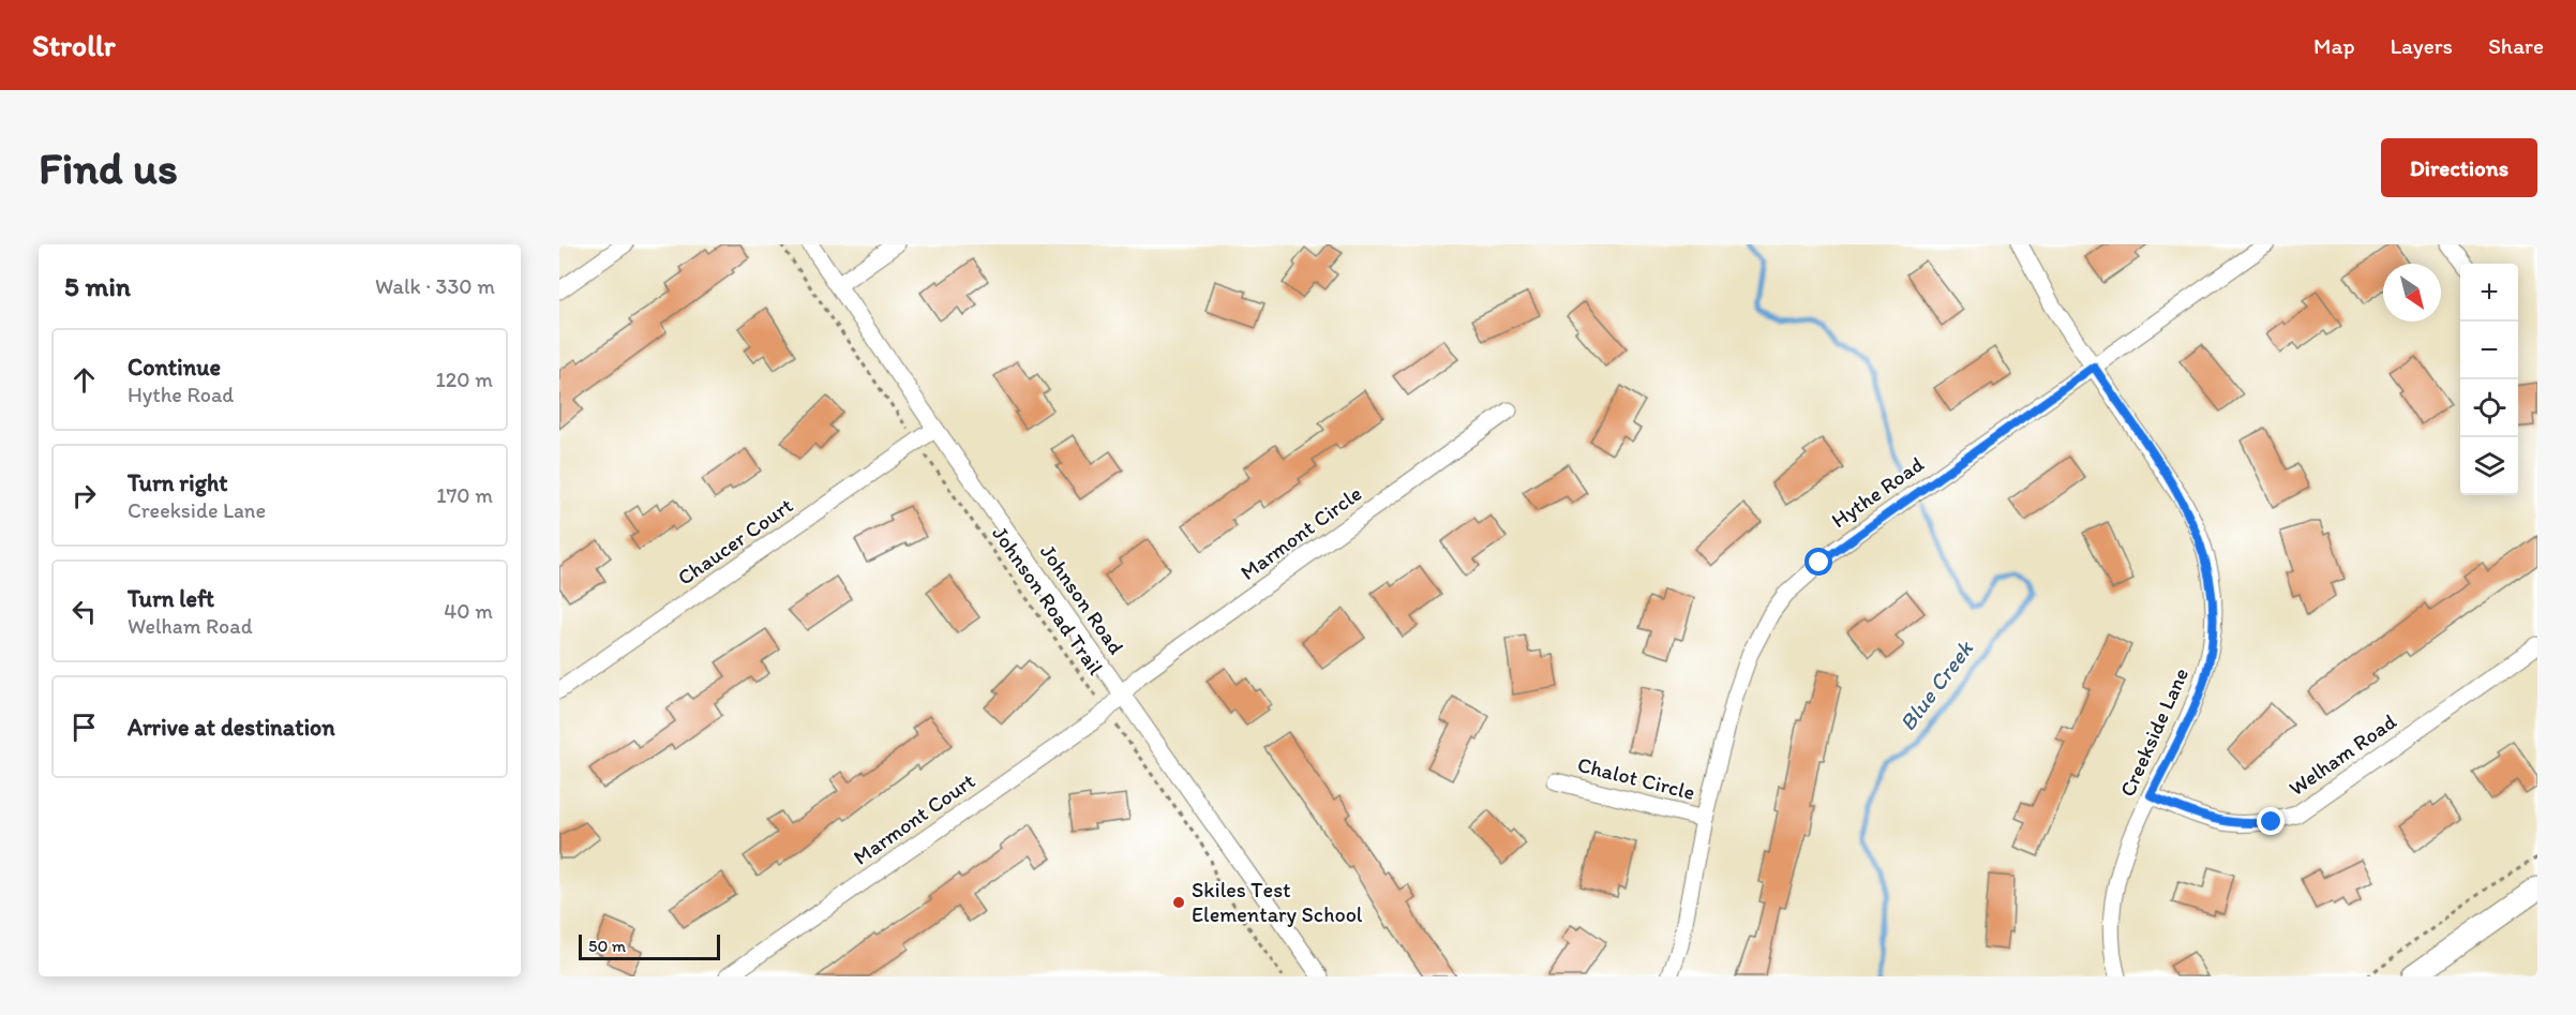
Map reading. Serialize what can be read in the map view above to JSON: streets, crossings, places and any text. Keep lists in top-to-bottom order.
{
  "streets": {
    "street": [
      "Hythe Road",
      "Marmont Circle",
      "Chaucer Court",
      "Johnson Road",
      "Creekside Lane",
      "Welham Road",
      "Chalot Circle",
      "Marmont Court"
    ],
    "path": ["Johnson Road Trail"]
  },
  "crossings": [
    ["Hythe Road", "Creekside Lane"],
    ["Hythe Road", "Chalot Circle"],
    ["Marmont Circle", "Johnson Road"],
    ["Marmont Circle", "Marmont Court"],
    ["Chaucer Court", "Johnson Road"],
    ["Chaucer Court", "Johnson Road Trail"],
    ["Johnson Road", "Marmont Court"],
    ["Johnson Road Trail", "Marmont Court"],
    ["Creekside Lane", "Welham Road"]
  ],
  "water": ["Blue Creek"],
  "places": ["Skiles Test Elementary School"],
  "scale_bar": "50 m",
  "north": "bottom right",
  "page": {
    "header": "Strollr",
    "nav": ["Map", "Layers", "Share"],
    "buttons": "Directions",
    "title": "Find us",
    "heading": ["5 min", "Walk · 330 m"],
    "map_buttons": ["+", "−"],
    "list": [
      ["Continue", "Hythe Road", "120 m"],
      ["Turn right", "Creekside Lane", "170 m"],
      ["Turn left", "Welham Road", "40 m"],
      "Arrive at destination"
    ],
    "scale": "50 m"
  }
}
